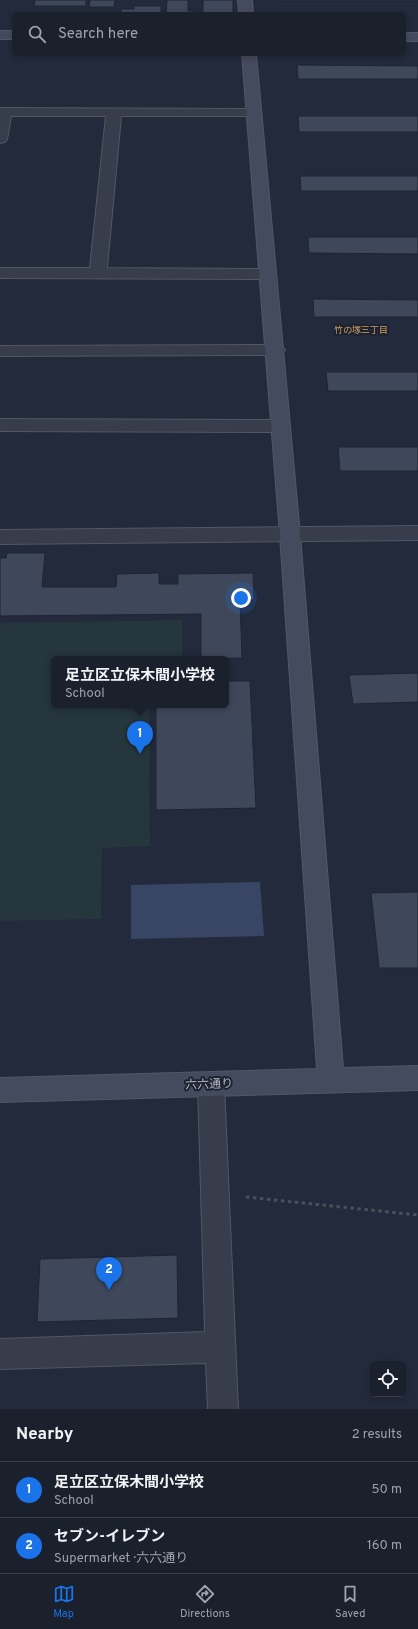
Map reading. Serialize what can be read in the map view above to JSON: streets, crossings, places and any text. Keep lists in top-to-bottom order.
{
  "streets": {
    "street": ["六六通り"]
  },
  "districts": ["竹の塚三丁目"],
  "page": {
    "search": "Search here",
    "popup": ["足立区立保木間小学校", "School"],
    "pins": ["1", "2"],
    "heading": ["Nearby", "2 results"],
    "list": [
      {
        "mark": "1",
        "name": "足立区立保木間小学校",
        "note": "School",
        "value": "50 m"
      },
      {
        "mark": "2",
        "name": "セブン-イレブン",
        "note": "Supermarket · 六六通り",
        "value": "160 m"
      }
    ],
    "nav": ["Map", "Directions", "Saved"]
  }
}
